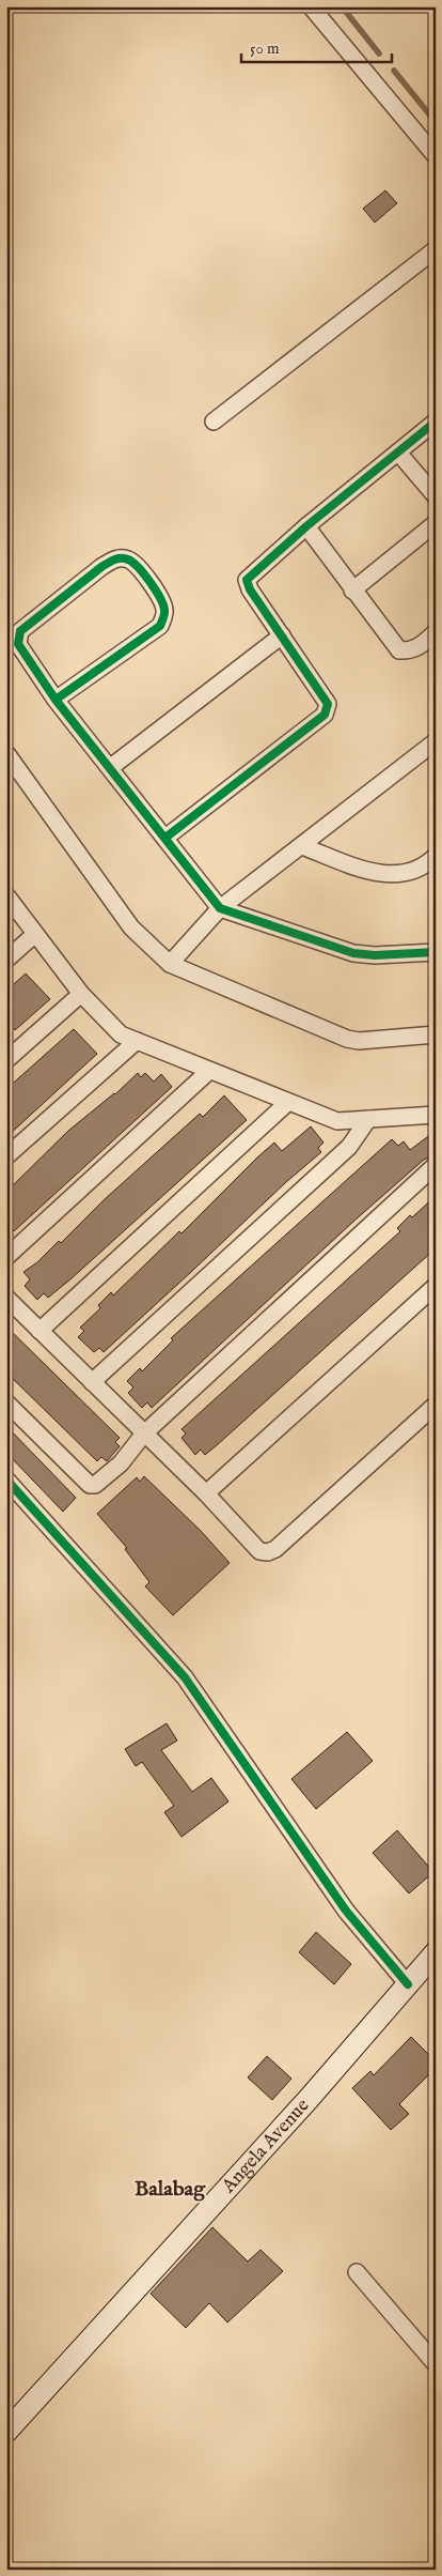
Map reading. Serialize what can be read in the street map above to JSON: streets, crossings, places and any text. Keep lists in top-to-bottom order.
{
  "streets": {
    "main road": ["Angela Avenue"]
  },
  "districts": ["Balabag"],
  "scale_bar": "50 m"
}
